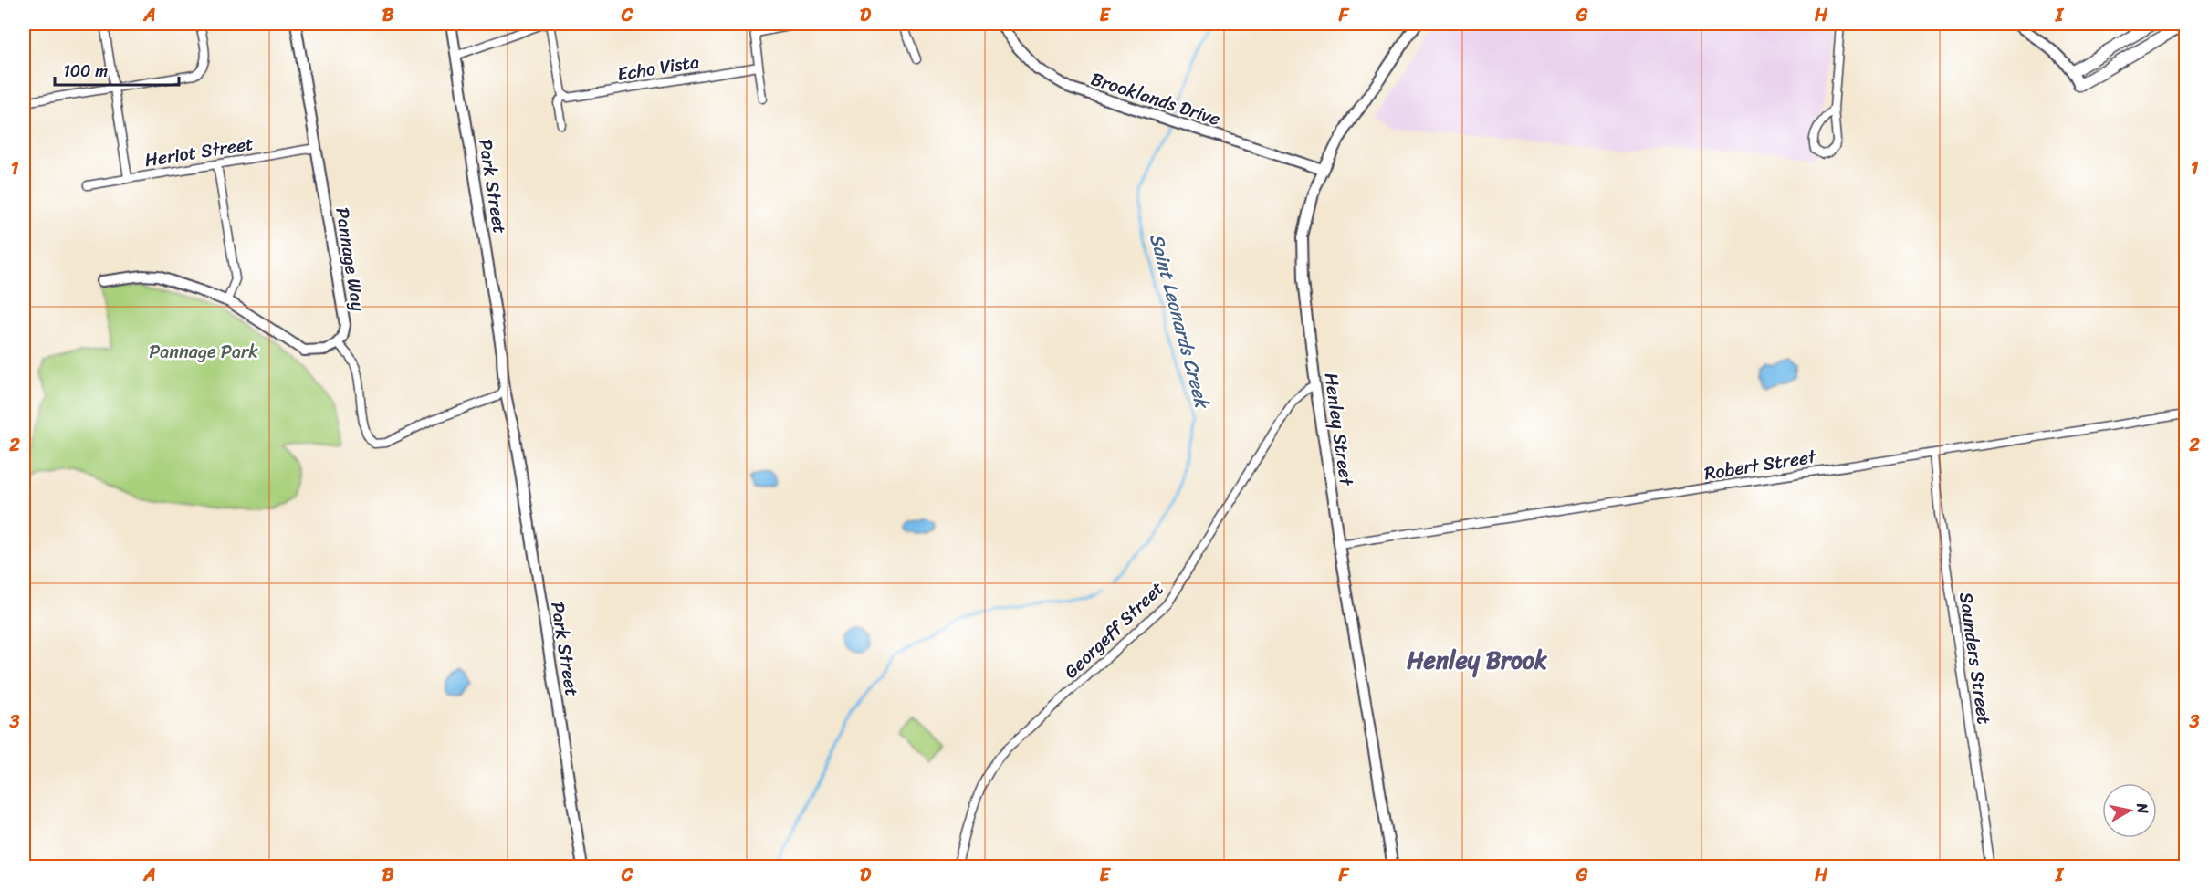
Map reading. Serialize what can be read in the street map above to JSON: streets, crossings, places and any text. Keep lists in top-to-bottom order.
{
  "streets": {
    "street": [
      "Echo Vista",
      "Brooklands Drive",
      "Heriot Street",
      "Park Street",
      "Pannage Way",
      "Henley Street",
      "Robert Street",
      "Georgeff Street",
      "Saunders Street"
    ]
  },
  "crossings": [
    ["Brooklands Drive", "Henley Street"],
    ["Heriot Street", "Pannage Way"],
    ["Henley Street", "Robert Street"],
    ["Henley Street", "Georgeff Street"],
    ["Robert Street", "Saunders Street"]
  ],
  "districts": ["Henley Brook"],
  "water": ["Saint Leonards Creek"],
  "parks": ["Pannage Park"],
  "scale_bar": "100 m",
  "north": "right",
  "grid": {
    "columns": [
      "A",
      "B",
      "C",
      "D",
      "E",
      "F",
      "G",
      "H",
      "I"
    ],
    "rows": ["1", "2", "3"]
  }
}
